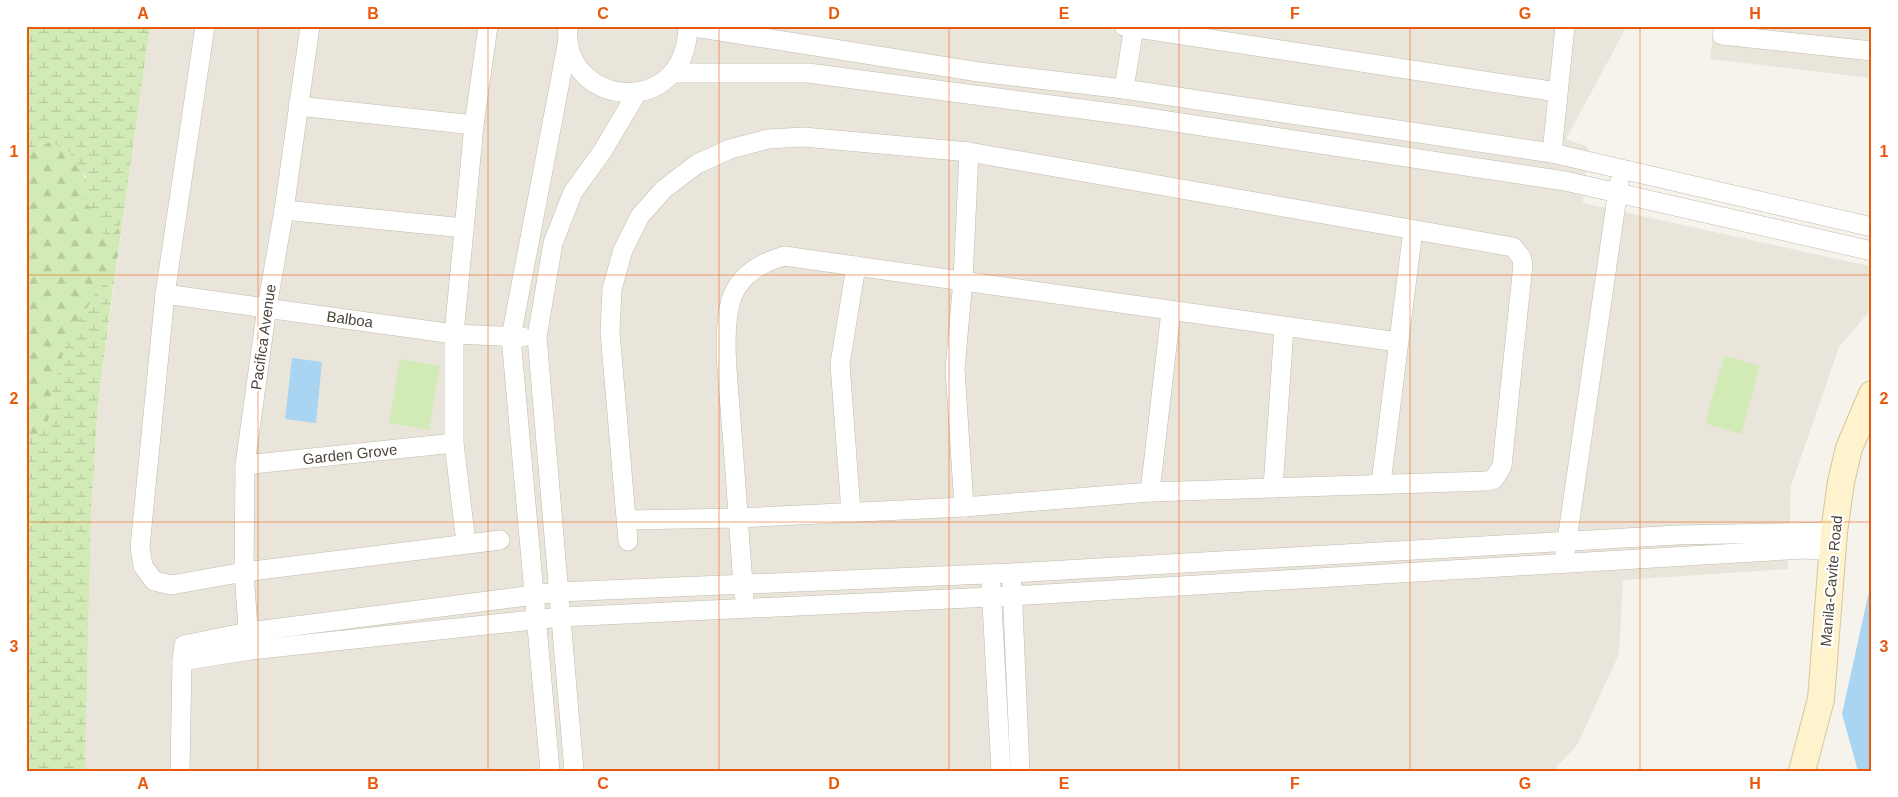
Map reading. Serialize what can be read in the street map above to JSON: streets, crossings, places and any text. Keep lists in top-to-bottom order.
{
  "streets": {
    "main road": ["Manila-Cavite Road"],
    "street": ["Balboa", "Pacifica Avenue", "Garden Grove"]
  },
  "crossings": [
    ["Balboa", "Pacifica Avenue"],
    ["Pacifica Avenue", "Garden Grove"]
  ],
  "grid": {
    "columns": [
      "A",
      "B",
      "C",
      "D",
      "E",
      "F",
      "G",
      "H"
    ],
    "rows": ["1", "2", "3"]
  }
}
